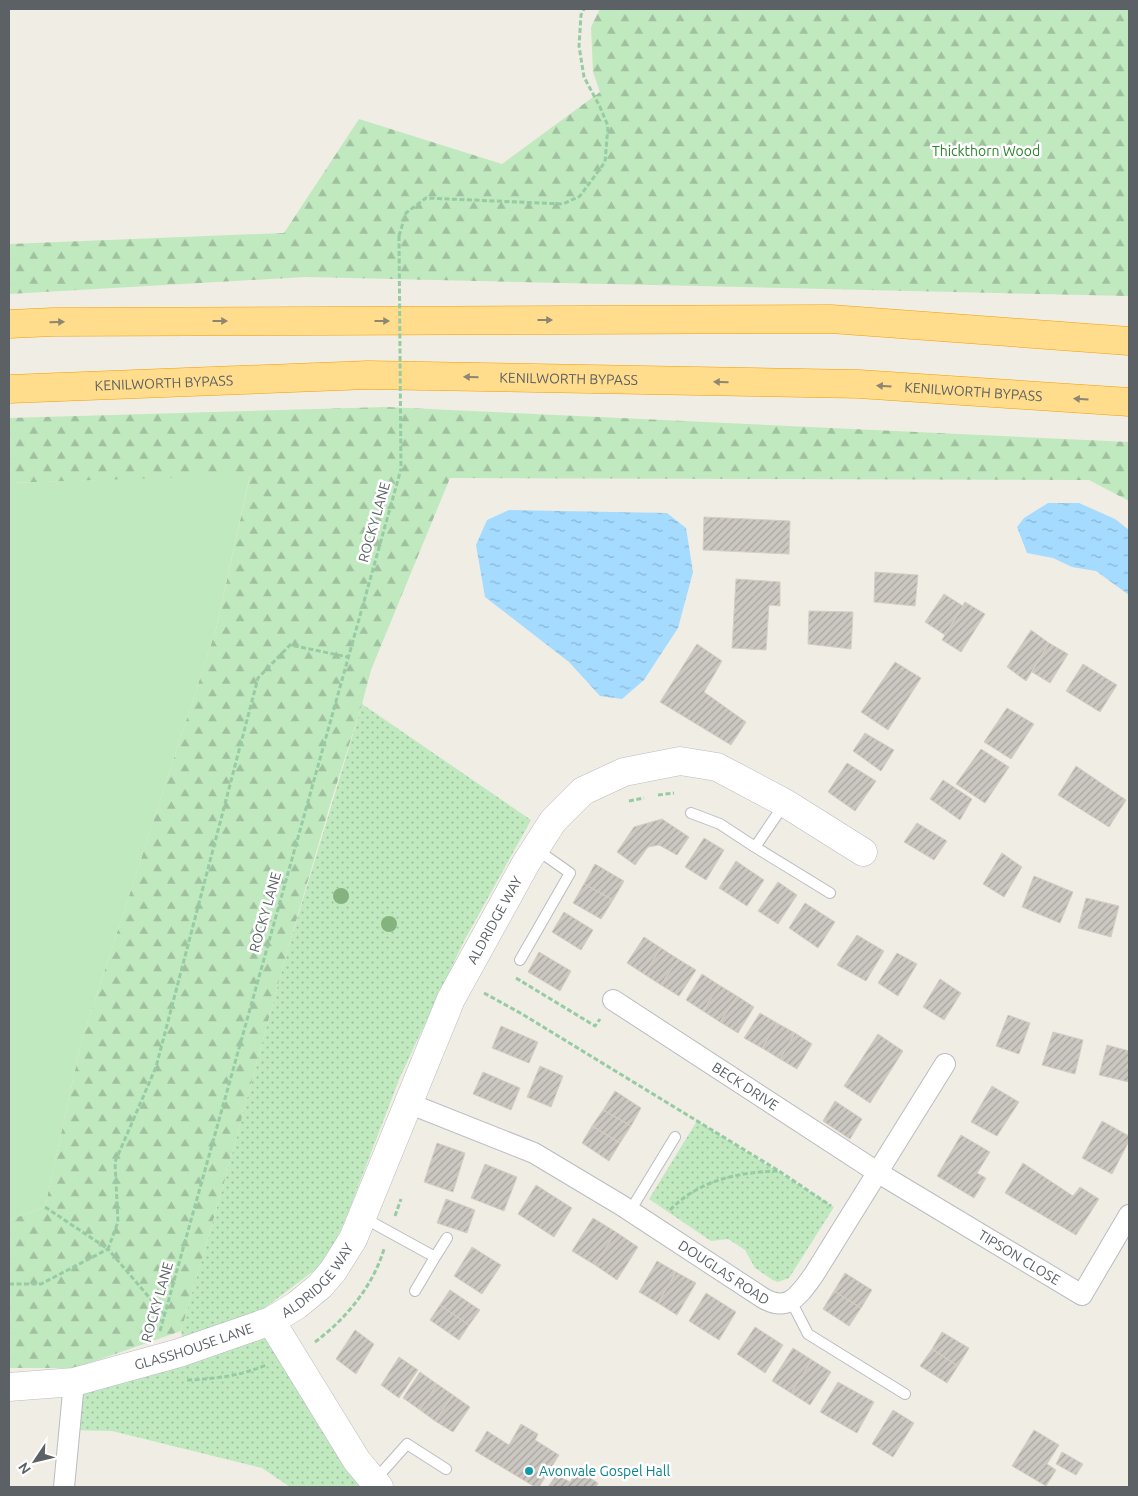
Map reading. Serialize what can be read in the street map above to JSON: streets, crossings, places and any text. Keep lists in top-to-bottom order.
{
  "streets": {
    "highway": ["KENILWORTH BYPASS"],
    "street": [
      "ALDRIDGE WAY",
      "BECK DRIVE",
      "TIPSON CLOSE",
      "DOUGLAS ROAD",
      "GLASSHOUSE LANE"
    ],
    "path": ["ROCKY LANE"]
  },
  "crossings": [
    ["ROCKY LANE", "GLASSHOUSE LANE"],
    ["ALDRIDGE WAY", "DOUGLAS ROAD"],
    ["ALDRIDGE WAY", "GLASSHOUSE LANE"],
    ["BECK DRIVE", "TIPSON CLOSE"],
    ["BECK DRIVE", "DOUGLAS ROAD"],
    ["TIPSON CLOSE", "DOUGLAS ROAD"]
  ],
  "parks": ["Thickthorn Wood"],
  "places": ["Avonvale Gospel Hall"],
  "north": "bottom left"
}
